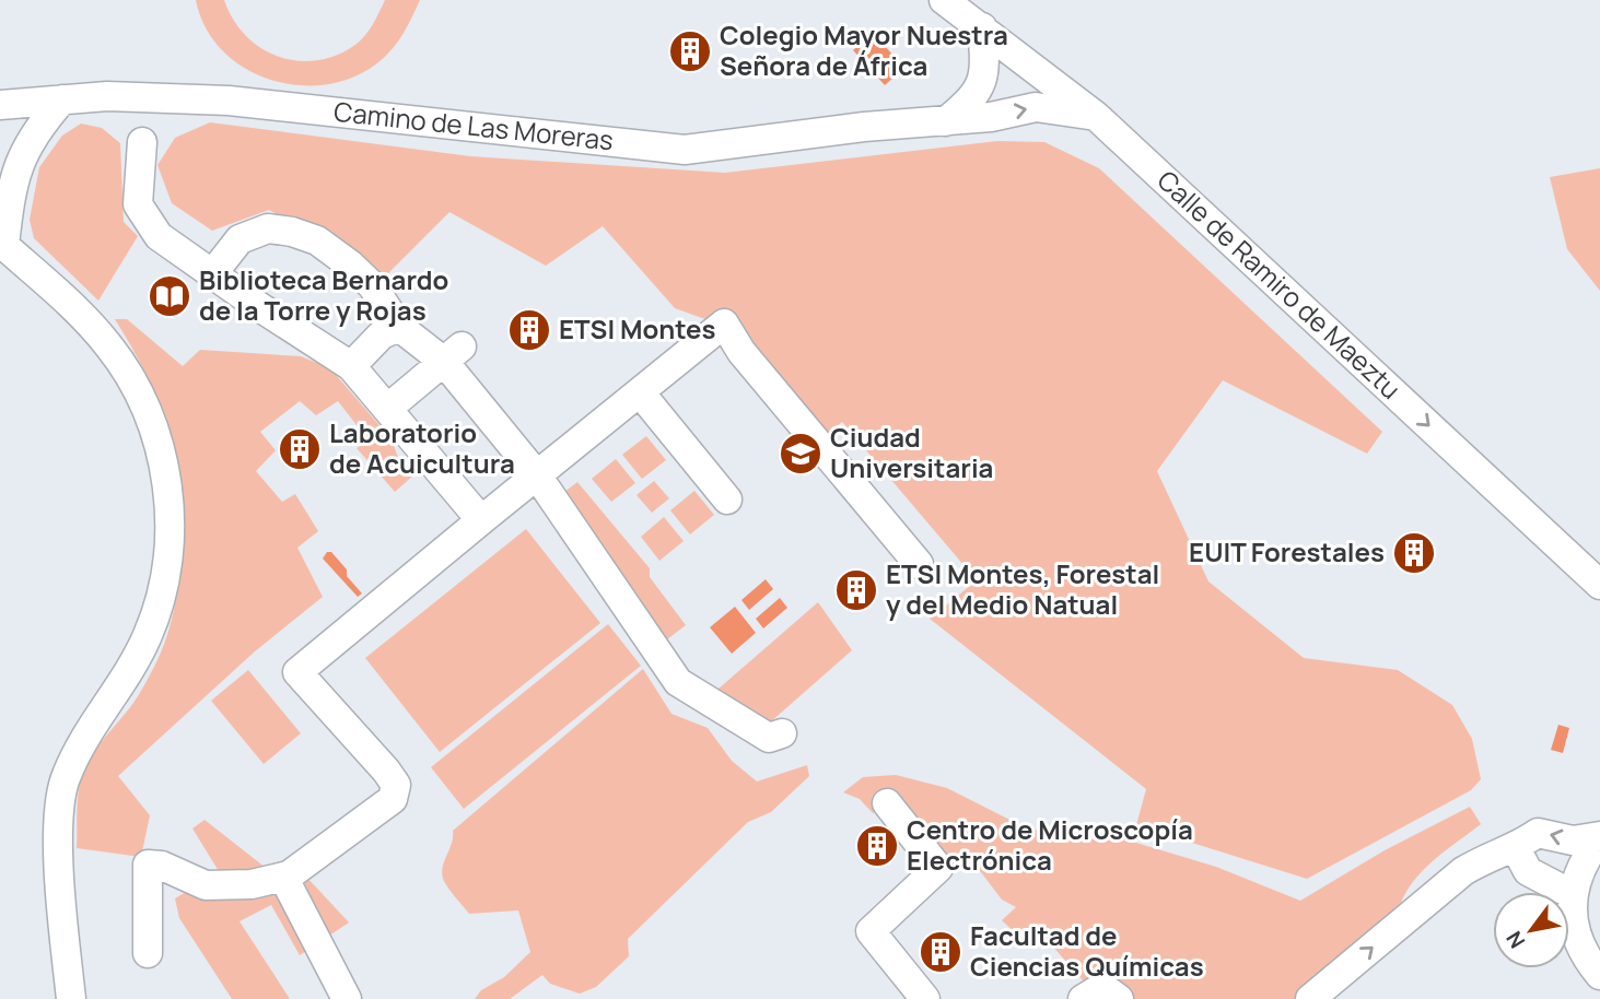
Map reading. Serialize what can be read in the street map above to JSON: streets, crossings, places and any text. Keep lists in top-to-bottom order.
{
  "streets": {
    "street": ["Camino de Las Moreras", "Calle de Ramiro de Maeztu"]
  },
  "crossings": [
    ["Camino de Las Moreras", "Calle de Ramiro de Maeztu"]
  ],
  "one_way": ["Calle de Ramiro de Maeztu"],
  "places": {
    "building": [
      "Colegio Mayor Nuestra Señora de África",
      "ETSI Montes",
      "Laboratorio de Acuicultura",
      "EUIT Forestales",
      "ETSI Montes, Forestal y del Medio Natual",
      "Centro de Microscopía Electrónica",
      "Facultad de Ciencias Químicas"
    ],
    "library": ["Biblioteca Bernardo de la Torre y Rojas"],
    "school or university": ["Ciudad Universitaria"]
  },
  "north": "bottom left"
}
